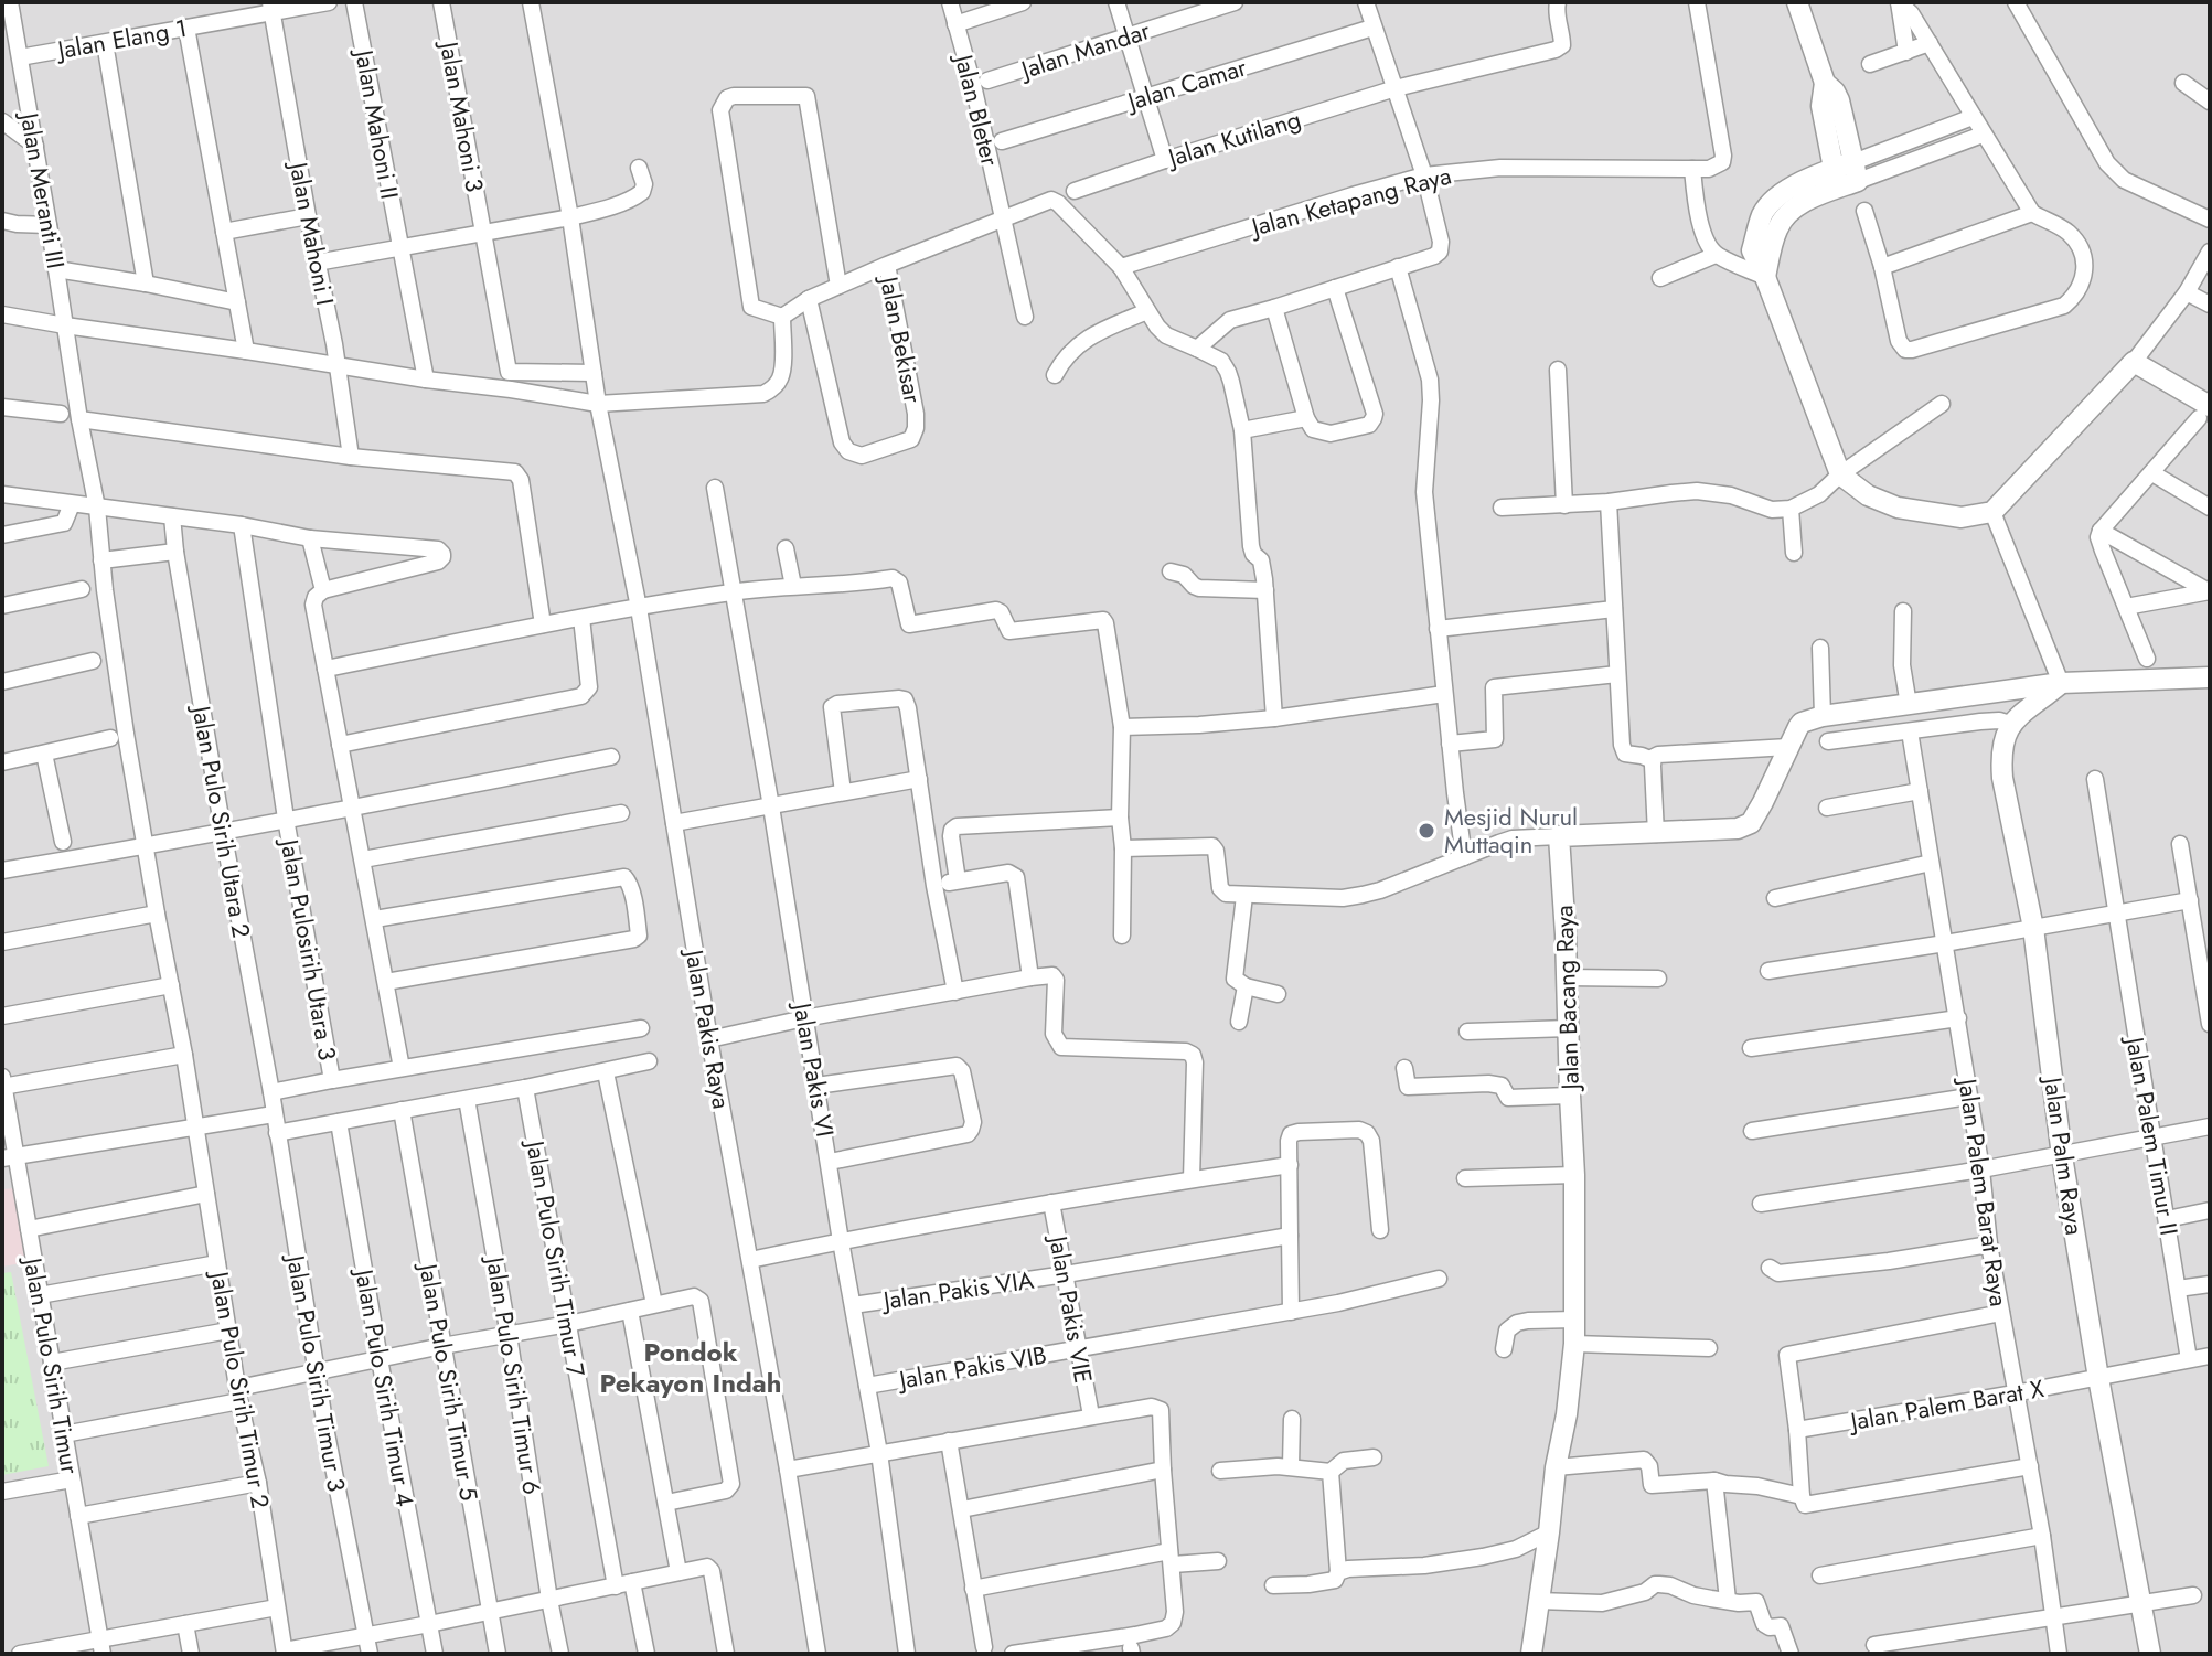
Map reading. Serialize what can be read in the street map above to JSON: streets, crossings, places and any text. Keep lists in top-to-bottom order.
{
  "streets": {
    "street": [
      "Jalan Elang 1",
      "Jalan Mandar",
      "Jalan Camar",
      "Jalan Bleter",
      "Jalan Mahoni 3",
      "Jalan Mahoni II",
      "Jalan Kutilang",
      "Jalan Meranti III",
      "Jalan Ketapang Raya",
      "Jalan Mahoni I",
      "Jalan Bekisar",
      "Jalan Pulo Sirih Utara 2",
      "Jalan Pulosirih Utara 3",
      "Jalan Bacang Raya",
      "Jalan Pakis Raya",
      "Jalan Pakis VI",
      "Jalan Palem Timur II",
      "Jalan Palm Raya",
      "Jalan Palem Barat Raya",
      "Jalan Pulo Sirih Timur 7",
      "Jalan Pakis VIA",
      "Jalan Pakis VIE",
      "Jalan Pulo Sirih Timur",
      "Jalan Pakis VIB",
      "Jalan Pulo Sirih Timur 3",
      "Jalan Pulo Sirih Timur 6",
      "Jalan Pulo Sirih Timur 5",
      "Jalan Pulo Sirih Timur 4",
      "Jalan Pulo Sirih Timur 2",
      "Jalan Palem Barat X"
    ]
  },
  "crossings": [
    ["Jalan Elang 1", "Jalan Meranti III"],
    ["Jalan Elang 1", "Jalan Mahoni I"],
    ["Jalan Mahoni 3", "Jalan Pakis Raya"],
    ["Jalan Meranti III", "Jalan Pulo Sirih Timur 2"],
    ["Jalan Pulo Sirih Utara 2", "Jalan Pulo Sirih Timur 3"],
    ["Jalan Pakis VI", "Jalan Pakis VIA"],
    ["Jalan Pakis VI", "Jalan Pakis VIB"],
    ["Jalan Palem Timur II", "Jalan Palem Barat X"],
    ["Jalan Palm Raya", "Jalan Palem Barat X"],
    ["Jalan Palem Barat Raya", "Jalan Palem Barat X"],
    ["Jalan Pakis VIA", "Jalan Pakis VIE"],
    ["Jalan Pakis VIE", "Jalan Pakis VIB"]
  ],
  "districts": ["Pondok Pekayon Indah"],
  "places": ["Mesjid Nurul Muttaqin"]
}
